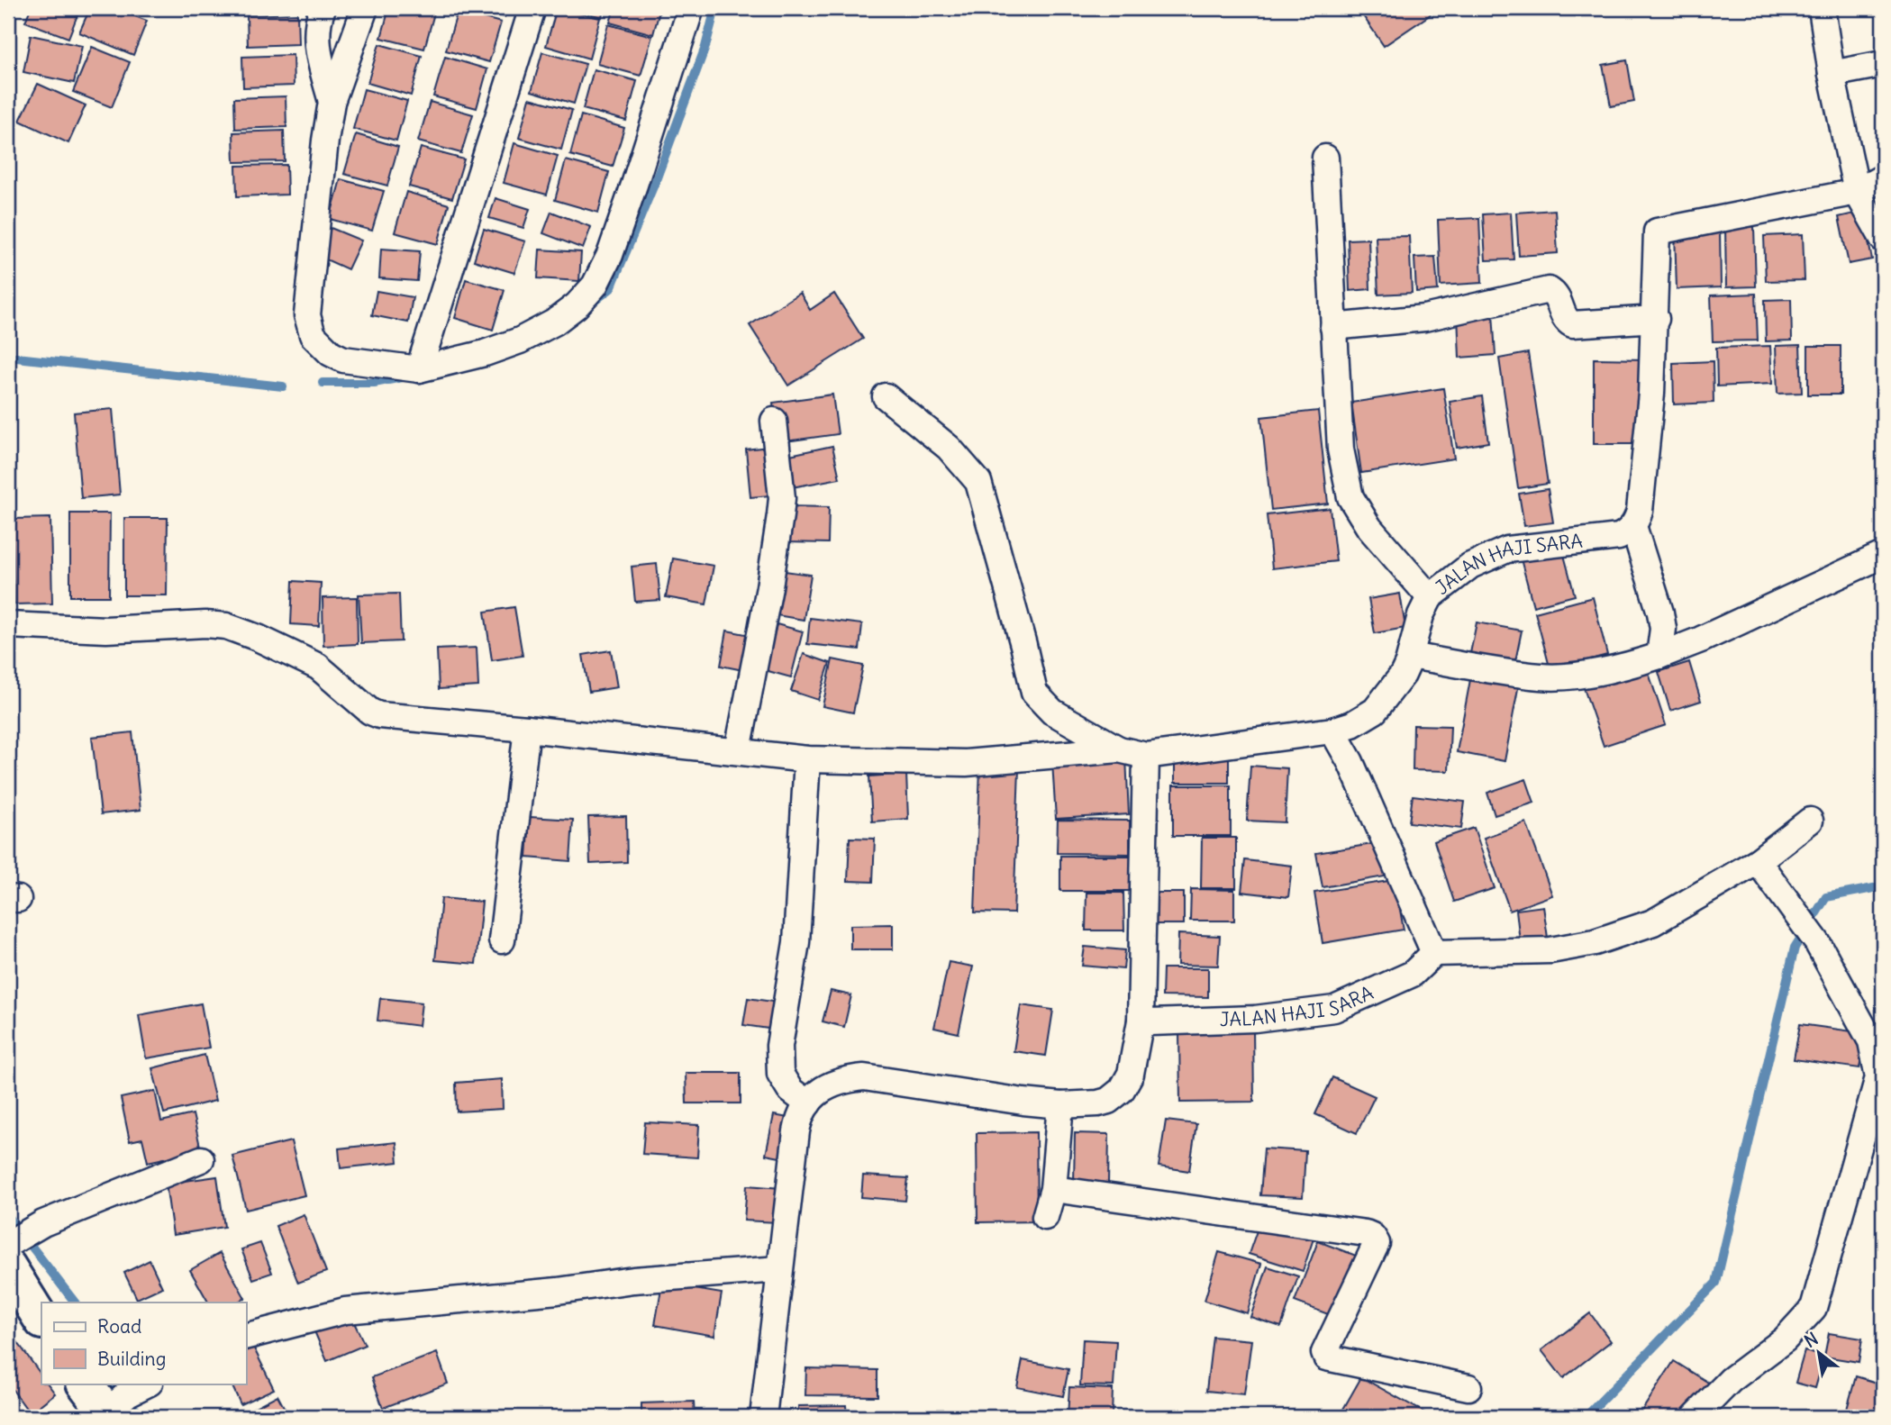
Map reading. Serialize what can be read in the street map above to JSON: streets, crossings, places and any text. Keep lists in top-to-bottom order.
{
  "streets": {
    "street": ["JALAN HAJI SARA"]
  },
  "legend": ["Road", "Building"],
  "north": "top left"
}
